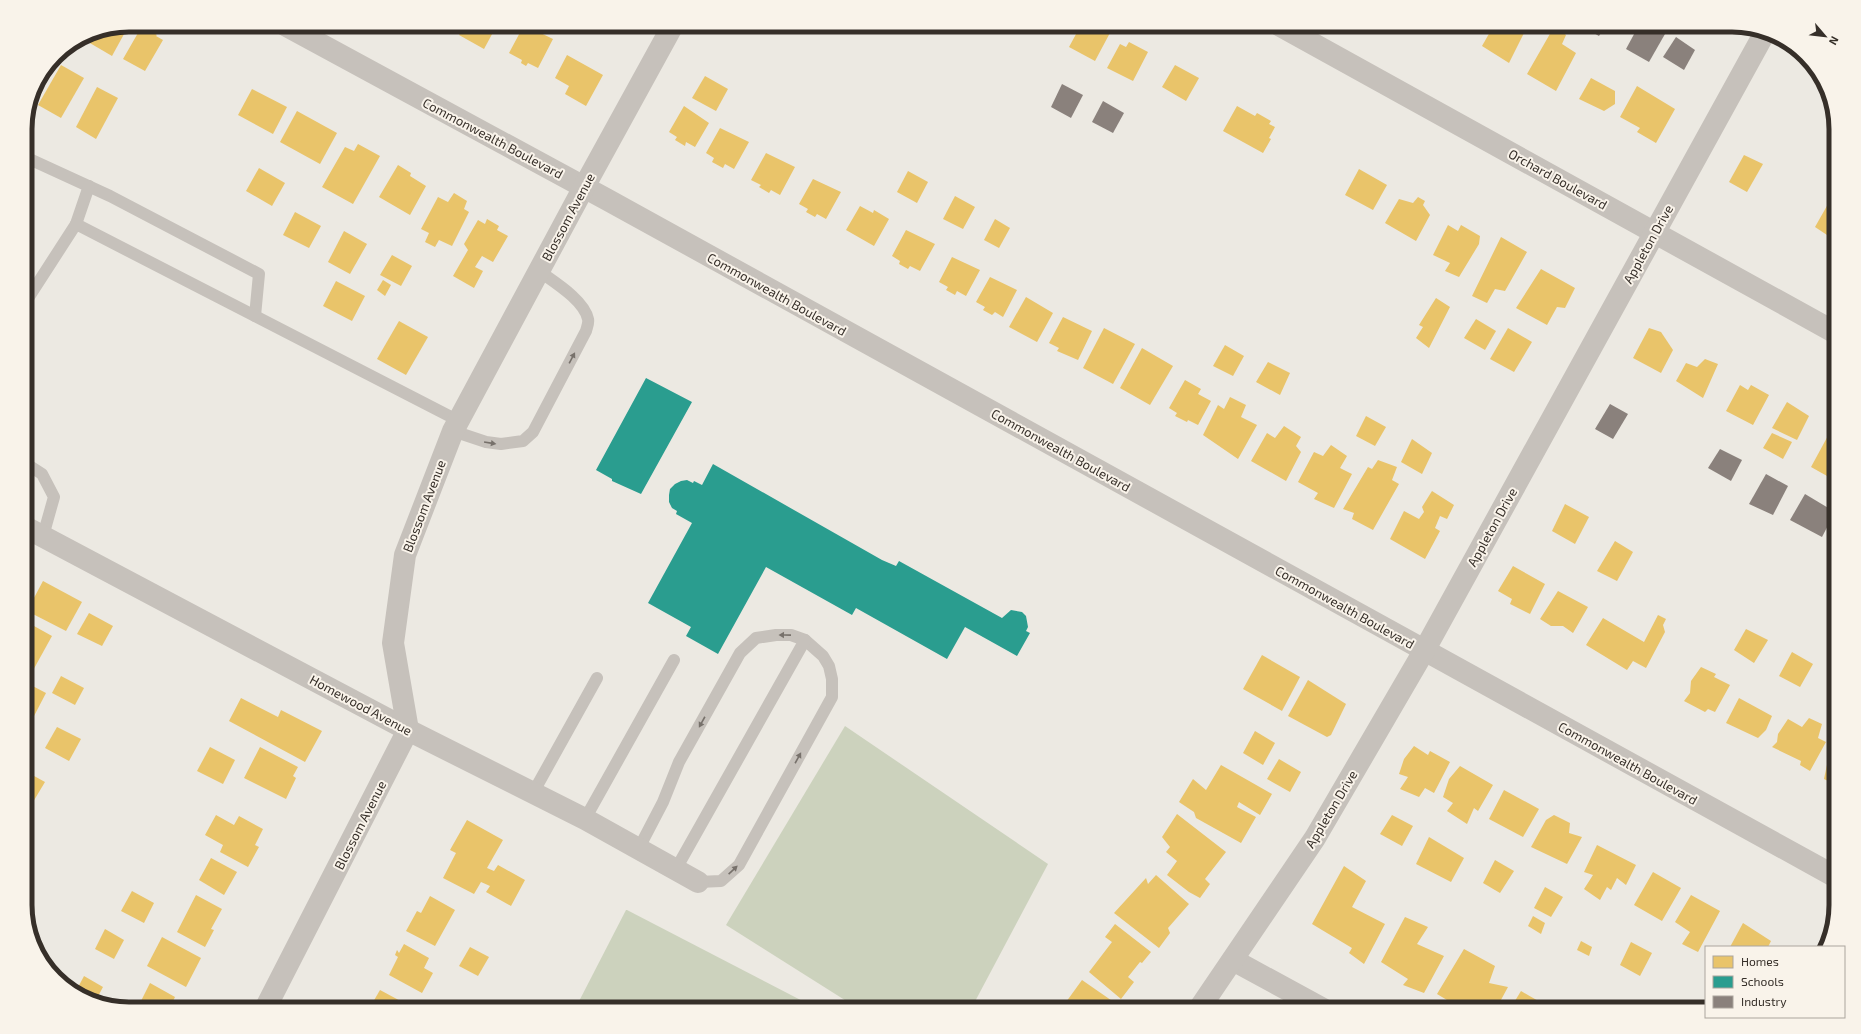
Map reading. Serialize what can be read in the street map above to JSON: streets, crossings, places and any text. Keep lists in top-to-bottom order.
{
  "streets": {
    "street": [
      "Commonwealth Boulevard",
      "Orchard Boulevard",
      "Blossom Avenue",
      "Appleton Drive",
      "Homewood Avenue"
    ]
  },
  "crossings": [
    ["Commonwealth Boulevard", "Blossom Avenue"],
    ["Commonwealth Boulevard", "Appleton Drive"],
    ["Orchard Boulevard", "Appleton Drive"],
    ["Blossom Avenue", "Homewood Avenue"]
  ],
  "legend": ["Homes", "Schools", "Industry"],
  "north": "bottom right"
}
